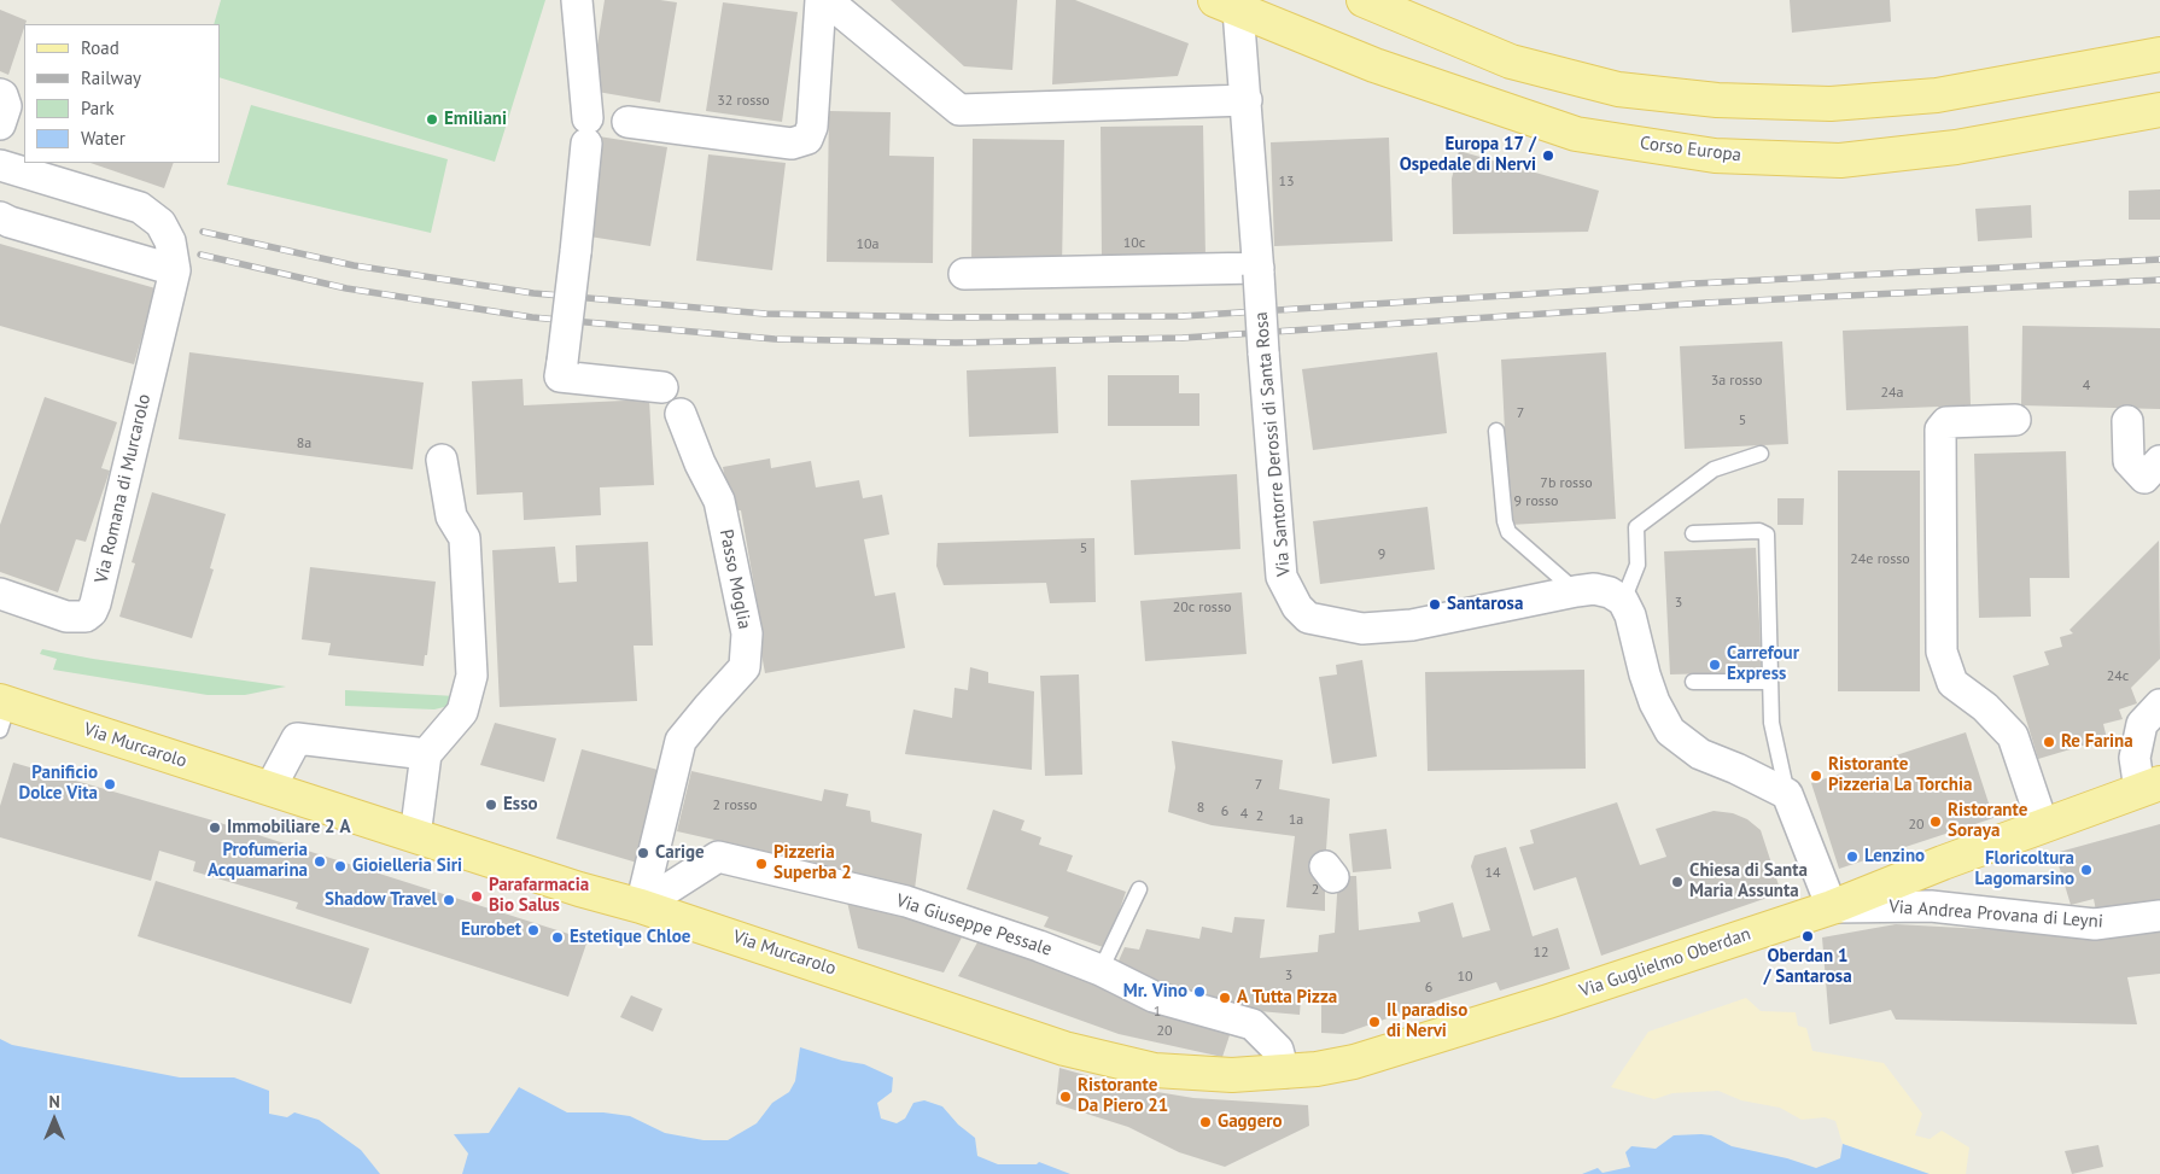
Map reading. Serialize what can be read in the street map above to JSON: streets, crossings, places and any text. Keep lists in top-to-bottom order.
{
  "streets": {
    "main road": ["Corso Europa", "Via Murcarolo", "Via Guglielmo Oberdan"],
    "street": [
      "Via Santorre Derossi di Santa Rosa",
      "Via Romana di Murcarolo",
      "Passo Moglia",
      "Via Andrea Provana di Leyni",
      "Via Giuseppe Pessale"
    ]
  },
  "crossings": [
    ["Corso Europa", "Via Santorre Derossi di Santa Rosa"],
    ["Passo Moglia", "Via Murcarolo"],
    ["Passo Moglia", "Via Giuseppe Pessale"],
    ["Via Murcarolo", "Via Giuseppe Pessale"],
    ["Via Murcarolo", "Via Guglielmo Oberdan"],
    ["Via Andrea Provana di Leyni", "Via Guglielmo Oberdan"],
    ["Via Giuseppe Pessale", "Via Guglielmo Oberdan"]
  ],
  "places": [
    "Emiliani",
    "Europa 17 / Ospedale di Nervi",
    "Santarosa",
    "Carrefour Express",
    "Re Farina",
    "Ristorante Pizzeria La Torchia",
    "Panificio Dolce Vita",
    "Esso",
    "Ristorante Soraya",
    "Immobiliare 2 A",
    "Carige",
    "Lenzino",
    "Profumeria Acquamarina",
    "Pizzeria Superba 2",
    "Gioielleria Siri",
    "Floricoltura Lagomarsino",
    "Chiesa di Santa Maria Assunta",
    "Parafarmacia Bio Salus",
    "Shadow Travel",
    "Eurobet",
    "Oberdan 1 / Santarosa",
    "Estetique Chloe",
    "Mr. Vino",
    "A Tutta Pizza",
    "Il paradiso di Nervi",
    "Ristorante Da Piero 21",
    "Gaggero"
  ],
  "house_numbers": [
    "32 rosso",
    "13",
    "10c",
    "10a",
    "3a rosso",
    "4",
    "24a",
    "7",
    "5",
    "8a",
    "7b rosso",
    "9 rosso",
    "5",
    "9",
    "24e rosso",
    "3",
    "20c rosso",
    "24c",
    "7",
    "2 rosso",
    "8",
    "6",
    "4",
    "2",
    "1a",
    "20",
    "14",
    "2",
    "12",
    "3",
    "10",
    "6",
    "1",
    "20"
  ],
  "legend": [
    "Road",
    "Railway",
    "Park",
    "Water"
  ],
  "north": "top"
}
